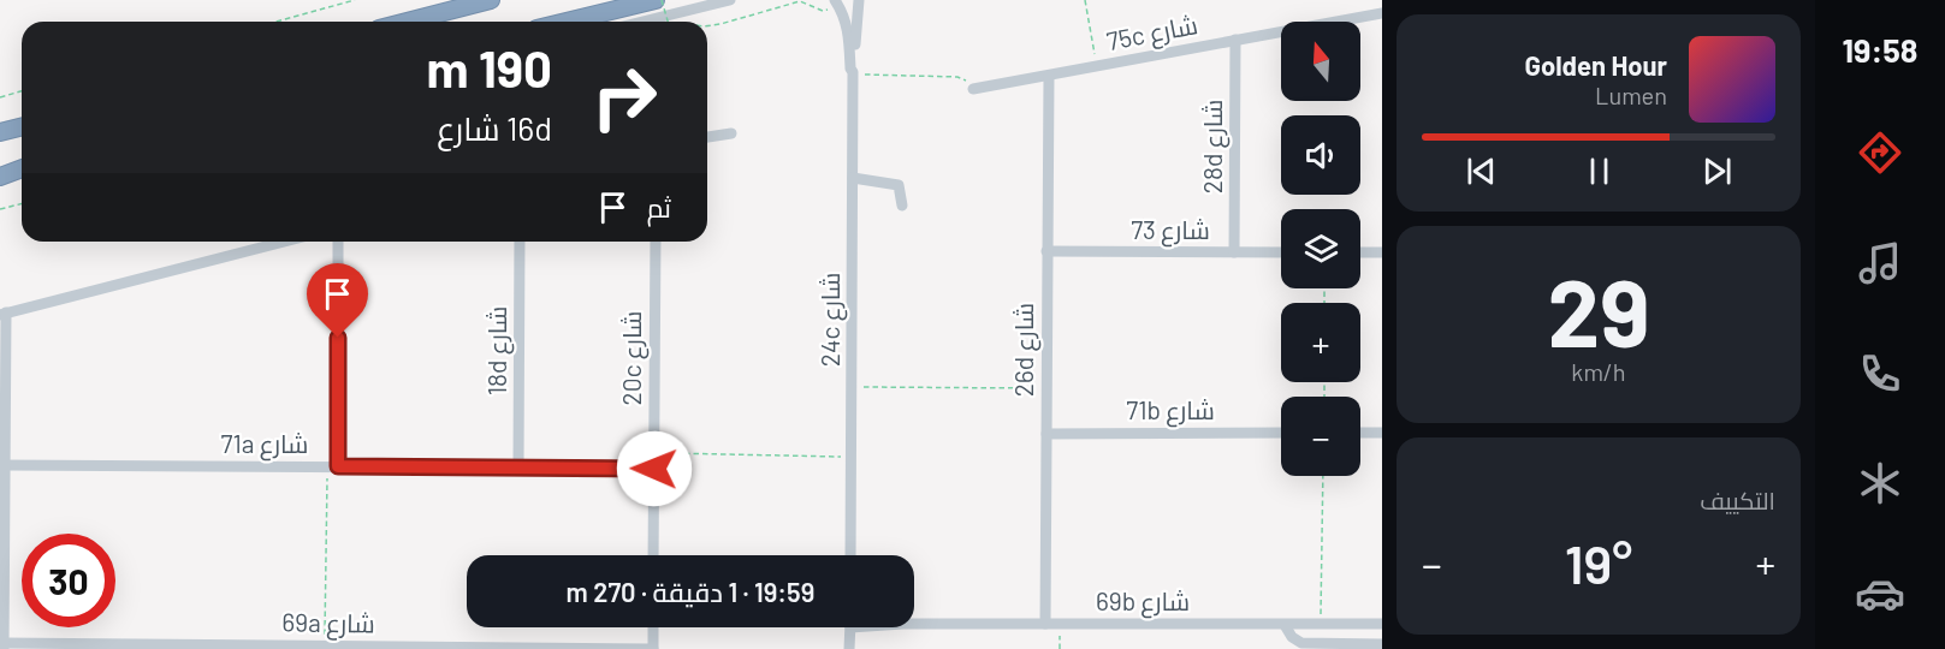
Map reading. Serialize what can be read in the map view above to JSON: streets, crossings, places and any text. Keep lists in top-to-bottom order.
{
  "streets": {
    "street": [
      "75c شارع",
      "28d شارع",
      "شارع 73",
      "24c شارع",
      "26d شارع",
      "18d شارع",
      "20c شارع",
      "71b شارع",
      "71a شارع",
      "69b شارع",
      "69a شارع"
    ]
  },
  "crossings": [
    ["75c شارع", "28d شارع"],
    ["75c شارع", "26d شارع"],
    ["28d شارع", "شارع 73"],
    ["شارع 73", "26d شارع"],
    ["26d شارع", "71b شارع"],
    ["26d شارع", "69b شارع"],
    ["18d شارع", "71a شارع"],
    ["20c شارع", "71a شارع"]
  ],
  "north": "top",
  "page": {
    "tabs": "19:58",
    "map_buttons": ["+", "−"],
    "turn": ["190 m", "16d شارع"],
    "song": ["Golden Hour", "Lumen"],
    "then": "ثم",
    "tile": [
      ["29", "km/h"],
      "التكييف"
    ],
    "heat": ["−", "19°", "+"],
    "limit": "30",
    "trip": "19:59 · 1 دقيقة · 270 m"
  }
}
